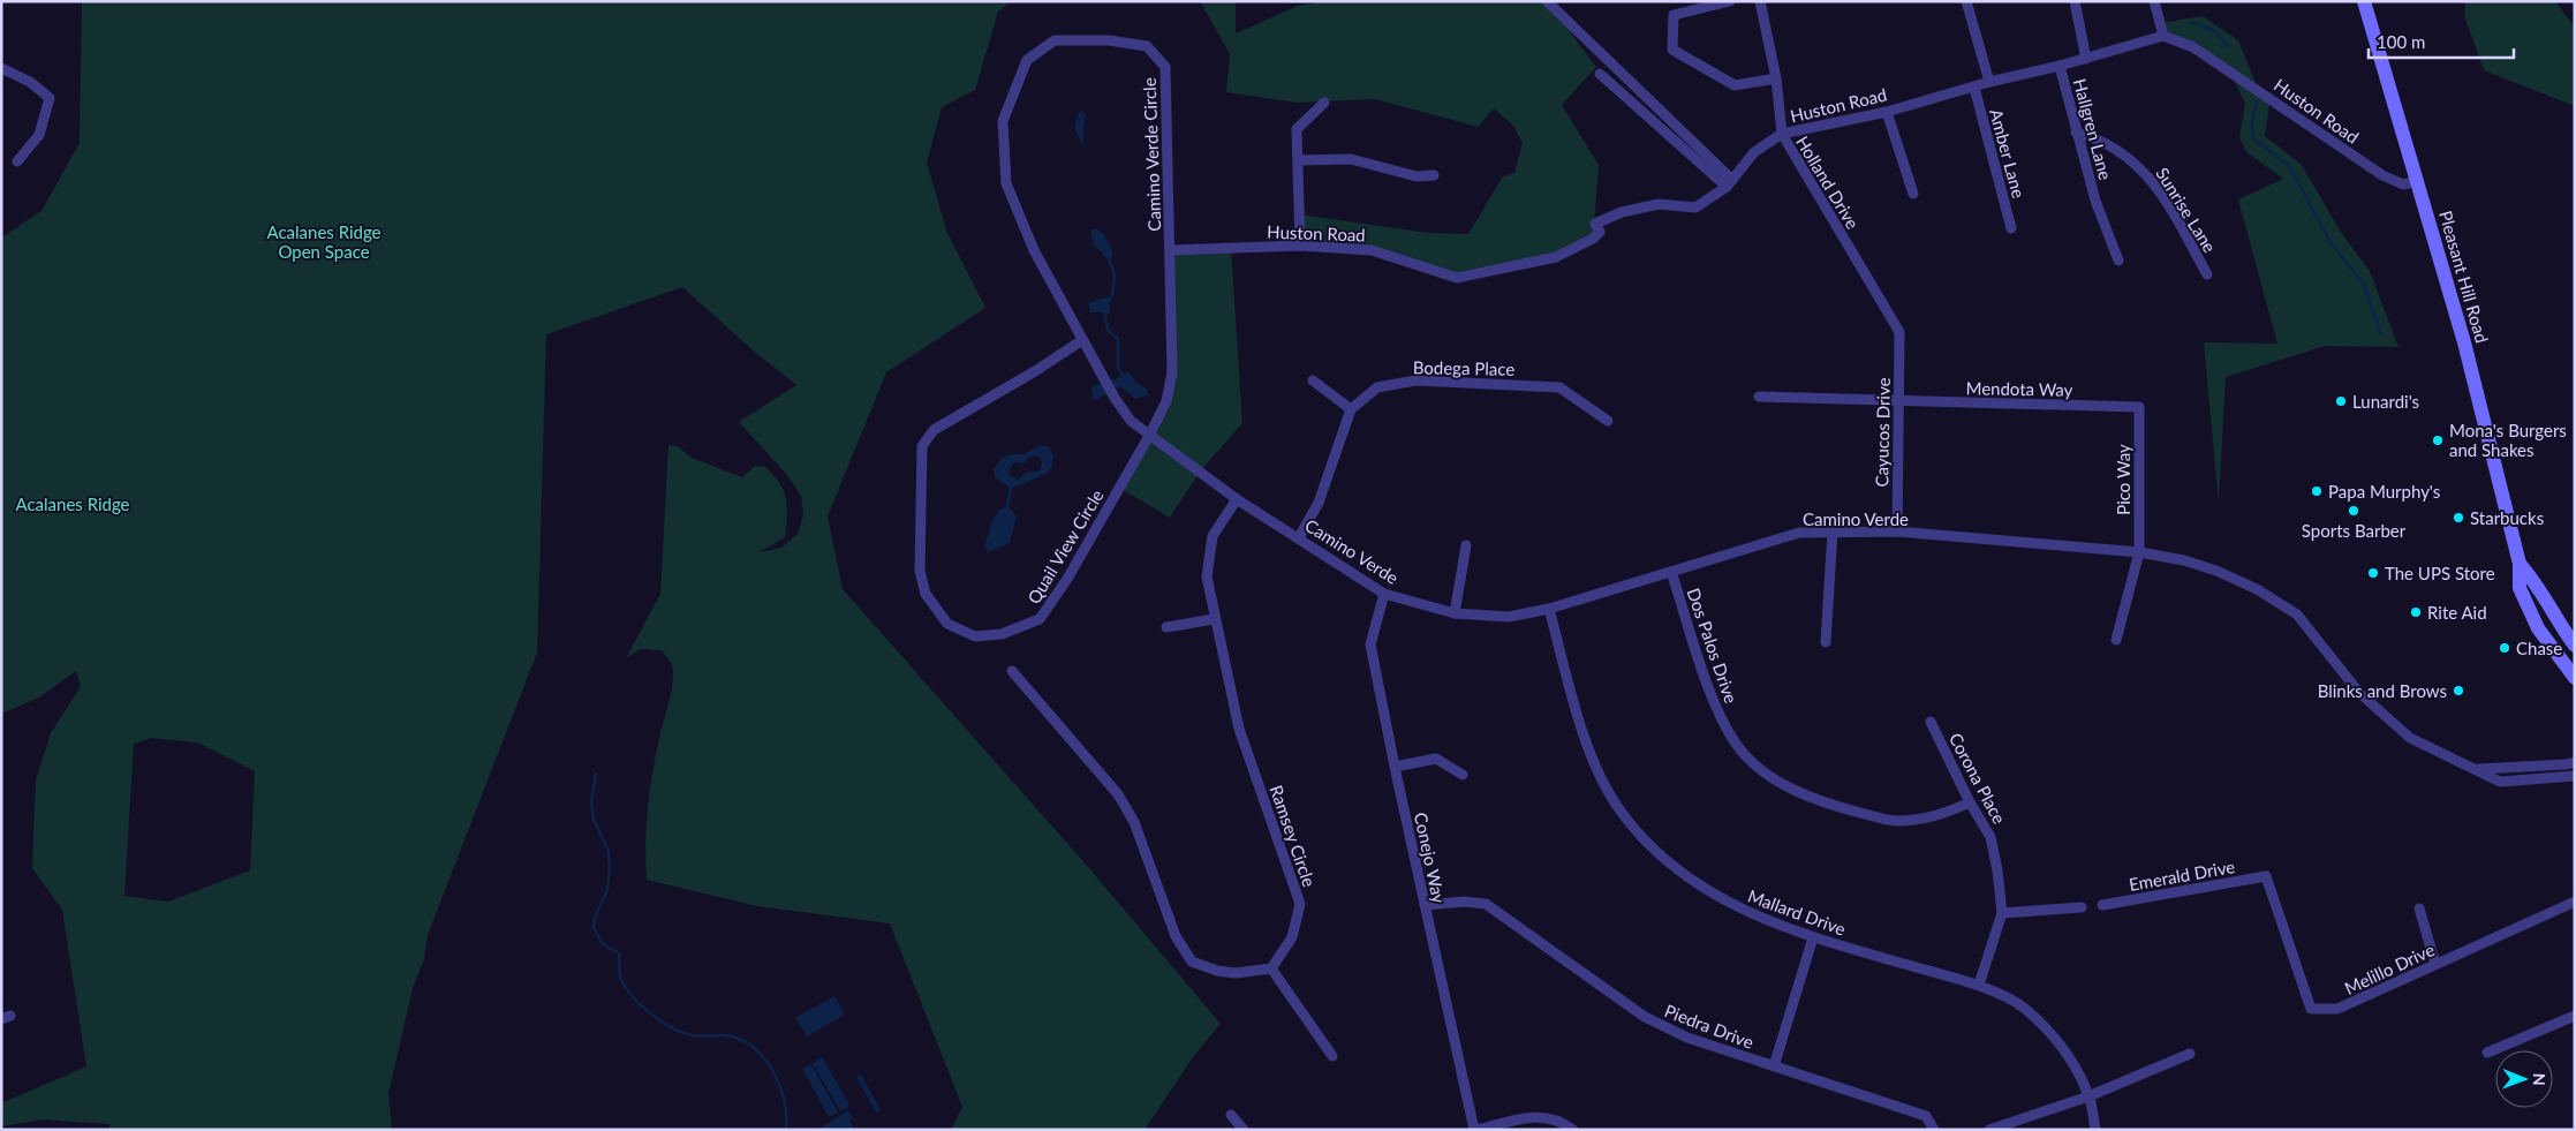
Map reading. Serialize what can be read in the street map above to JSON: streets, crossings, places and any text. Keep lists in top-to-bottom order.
{
  "streets": {
    "main road": ["Pleasant Hill Road"],
    "street": [
      "Huston Road",
      "Hallgren Lane",
      "Amber Lane",
      "Camino Verde Circle",
      "Holland Drive",
      "Sunrise Lane",
      "Bodega Place",
      "Mendota Way",
      "Cayucos Drive",
      "Pico Way",
      "Camino Verde",
      "Quail View Circle",
      "Dos Palos Drive",
      "Corona Place",
      "Ramsey Circle",
      "Conejo Way",
      "Emerald Drive",
      "Mallard Drive",
      "Melillo Drive",
      "Piedra Drive"
    ]
  },
  "crossings": [
    ["Huston Road", "Hallgren Lane"],
    ["Huston Road", "Amber Lane"],
    ["Huston Road", "Camino Verde Circle"],
    ["Huston Road", "Holland Drive"],
    ["Huston Road", "Pleasant Hill Road"],
    ["Hallgren Lane", "Sunrise Lane"],
    ["Camino Verde Circle", "Camino Verde"],
    ["Camino Verde Circle", "Quail View Circle"],
    ["Holland Drive", "Cayucos Drive"],
    ["Bodega Place", "Camino Verde"],
    ["Mendota Way", "Cayucos Drive"],
    ["Mendota Way", "Pico Way"],
    ["Cayucos Drive", "Camino Verde"],
    ["Pico Way", "Camino Verde"],
    ["Camino Verde", "Quail View Circle"],
    ["Camino Verde", "Dos Palos Drive"],
    ["Camino Verde", "Ramsey Circle"],
    ["Camino Verde", "Conejo Way"],
    ["Camino Verde", "Mallard Drive"],
    ["Dos Palos Drive", "Corona Place"],
    ["Corona Place", "Mallard Drive"],
    ["Conejo Way", "Piedra Drive"],
    ["Emerald Drive", "Melillo Drive"]
  ],
  "parks": ["Acalanes Ridge Open Space", "Acalanes Ridge"],
  "places": [
    "Lunardi's",
    "Mona's Burgers and Shakes",
    "Papa Murphy's",
    "Sports Barber",
    "Starbucks",
    "The UPS Store",
    "Rite Aid",
    "Chase",
    "Blinks and Brows"
  ],
  "scale_bar": "100 m",
  "north": "right"
}
